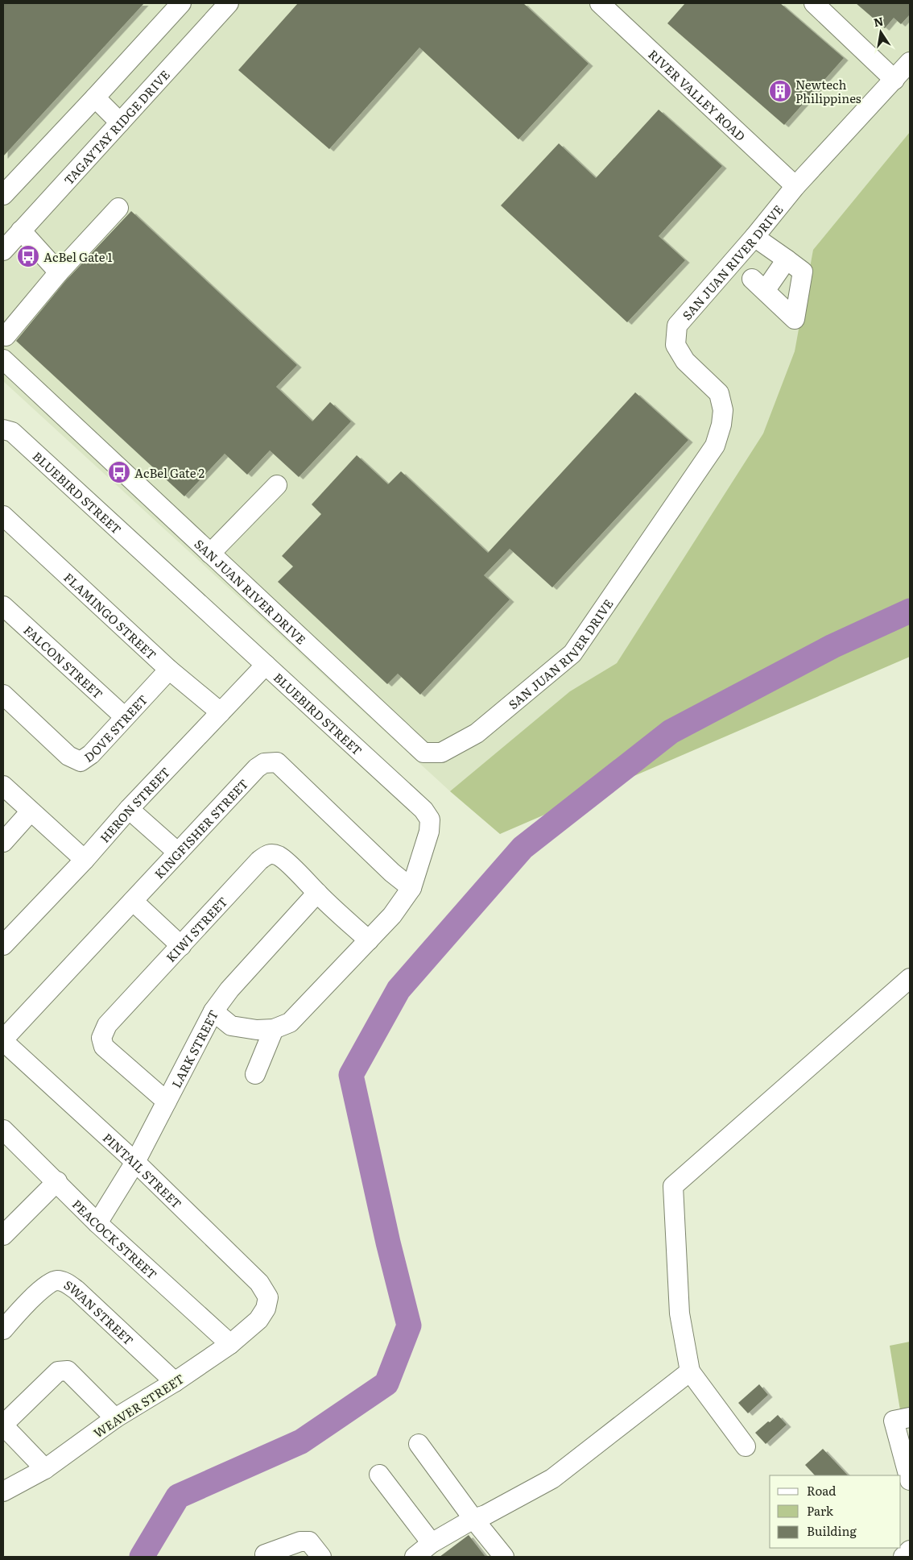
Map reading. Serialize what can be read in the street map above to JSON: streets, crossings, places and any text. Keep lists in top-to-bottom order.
{
  "streets": {
    "street": [
      "RIVER VALLEY ROAD",
      "TAGAYTAY RIDGE DRIVE",
      "SAN JUAN RIVER DRIVE",
      "BLUEBIRD STREET",
      "FLAMINGO STREET",
      "FALCON STREET",
      "DOVE STREET",
      "HERON STREET",
      "KINGFISHER STREET",
      "KIWI STREET",
      "LARK STREET",
      "PINTAIL STREET",
      "PEACOCK STREET",
      "SWAN STREET",
      "WEAVER STREET"
    ]
  },
  "crossings": [
    ["RIVER VALLEY ROAD", "SAN JUAN RIVER DRIVE"],
    ["BLUEBIRD STREET", "HERON STREET"],
    ["BLUEBIRD STREET", "KINGFISHER STREET"],
    ["BLUEBIRD STREET", "KIWI STREET"],
    ["BLUEBIRD STREET", "LARK STREET"],
    ["FLAMINGO STREET", "DOVE STREET"],
    ["FLAMINGO STREET", "HERON STREET"],
    ["FALCON STREET", "DOVE STREET"],
    ["KINGFISHER STREET", "PINTAIL STREET"],
    ["KIWI STREET", "LARK STREET"],
    ["LARK STREET", "PINTAIL STREET"],
    ["LARK STREET", "PEACOCK STREET"],
    ["PINTAIL STREET", "WEAVER STREET"],
    ["PEACOCK STREET", "WEAVER STREET"],
    ["SWAN STREET", "WEAVER STREET"]
  ],
  "places": {
    "building": ["Newtech Philippines"],
    "bus stop": ["AcBel Gate 1", "AcBel Gate 2"]
  },
  "legend": ["Road", "Park", "Building"],
  "north": "top"
}
